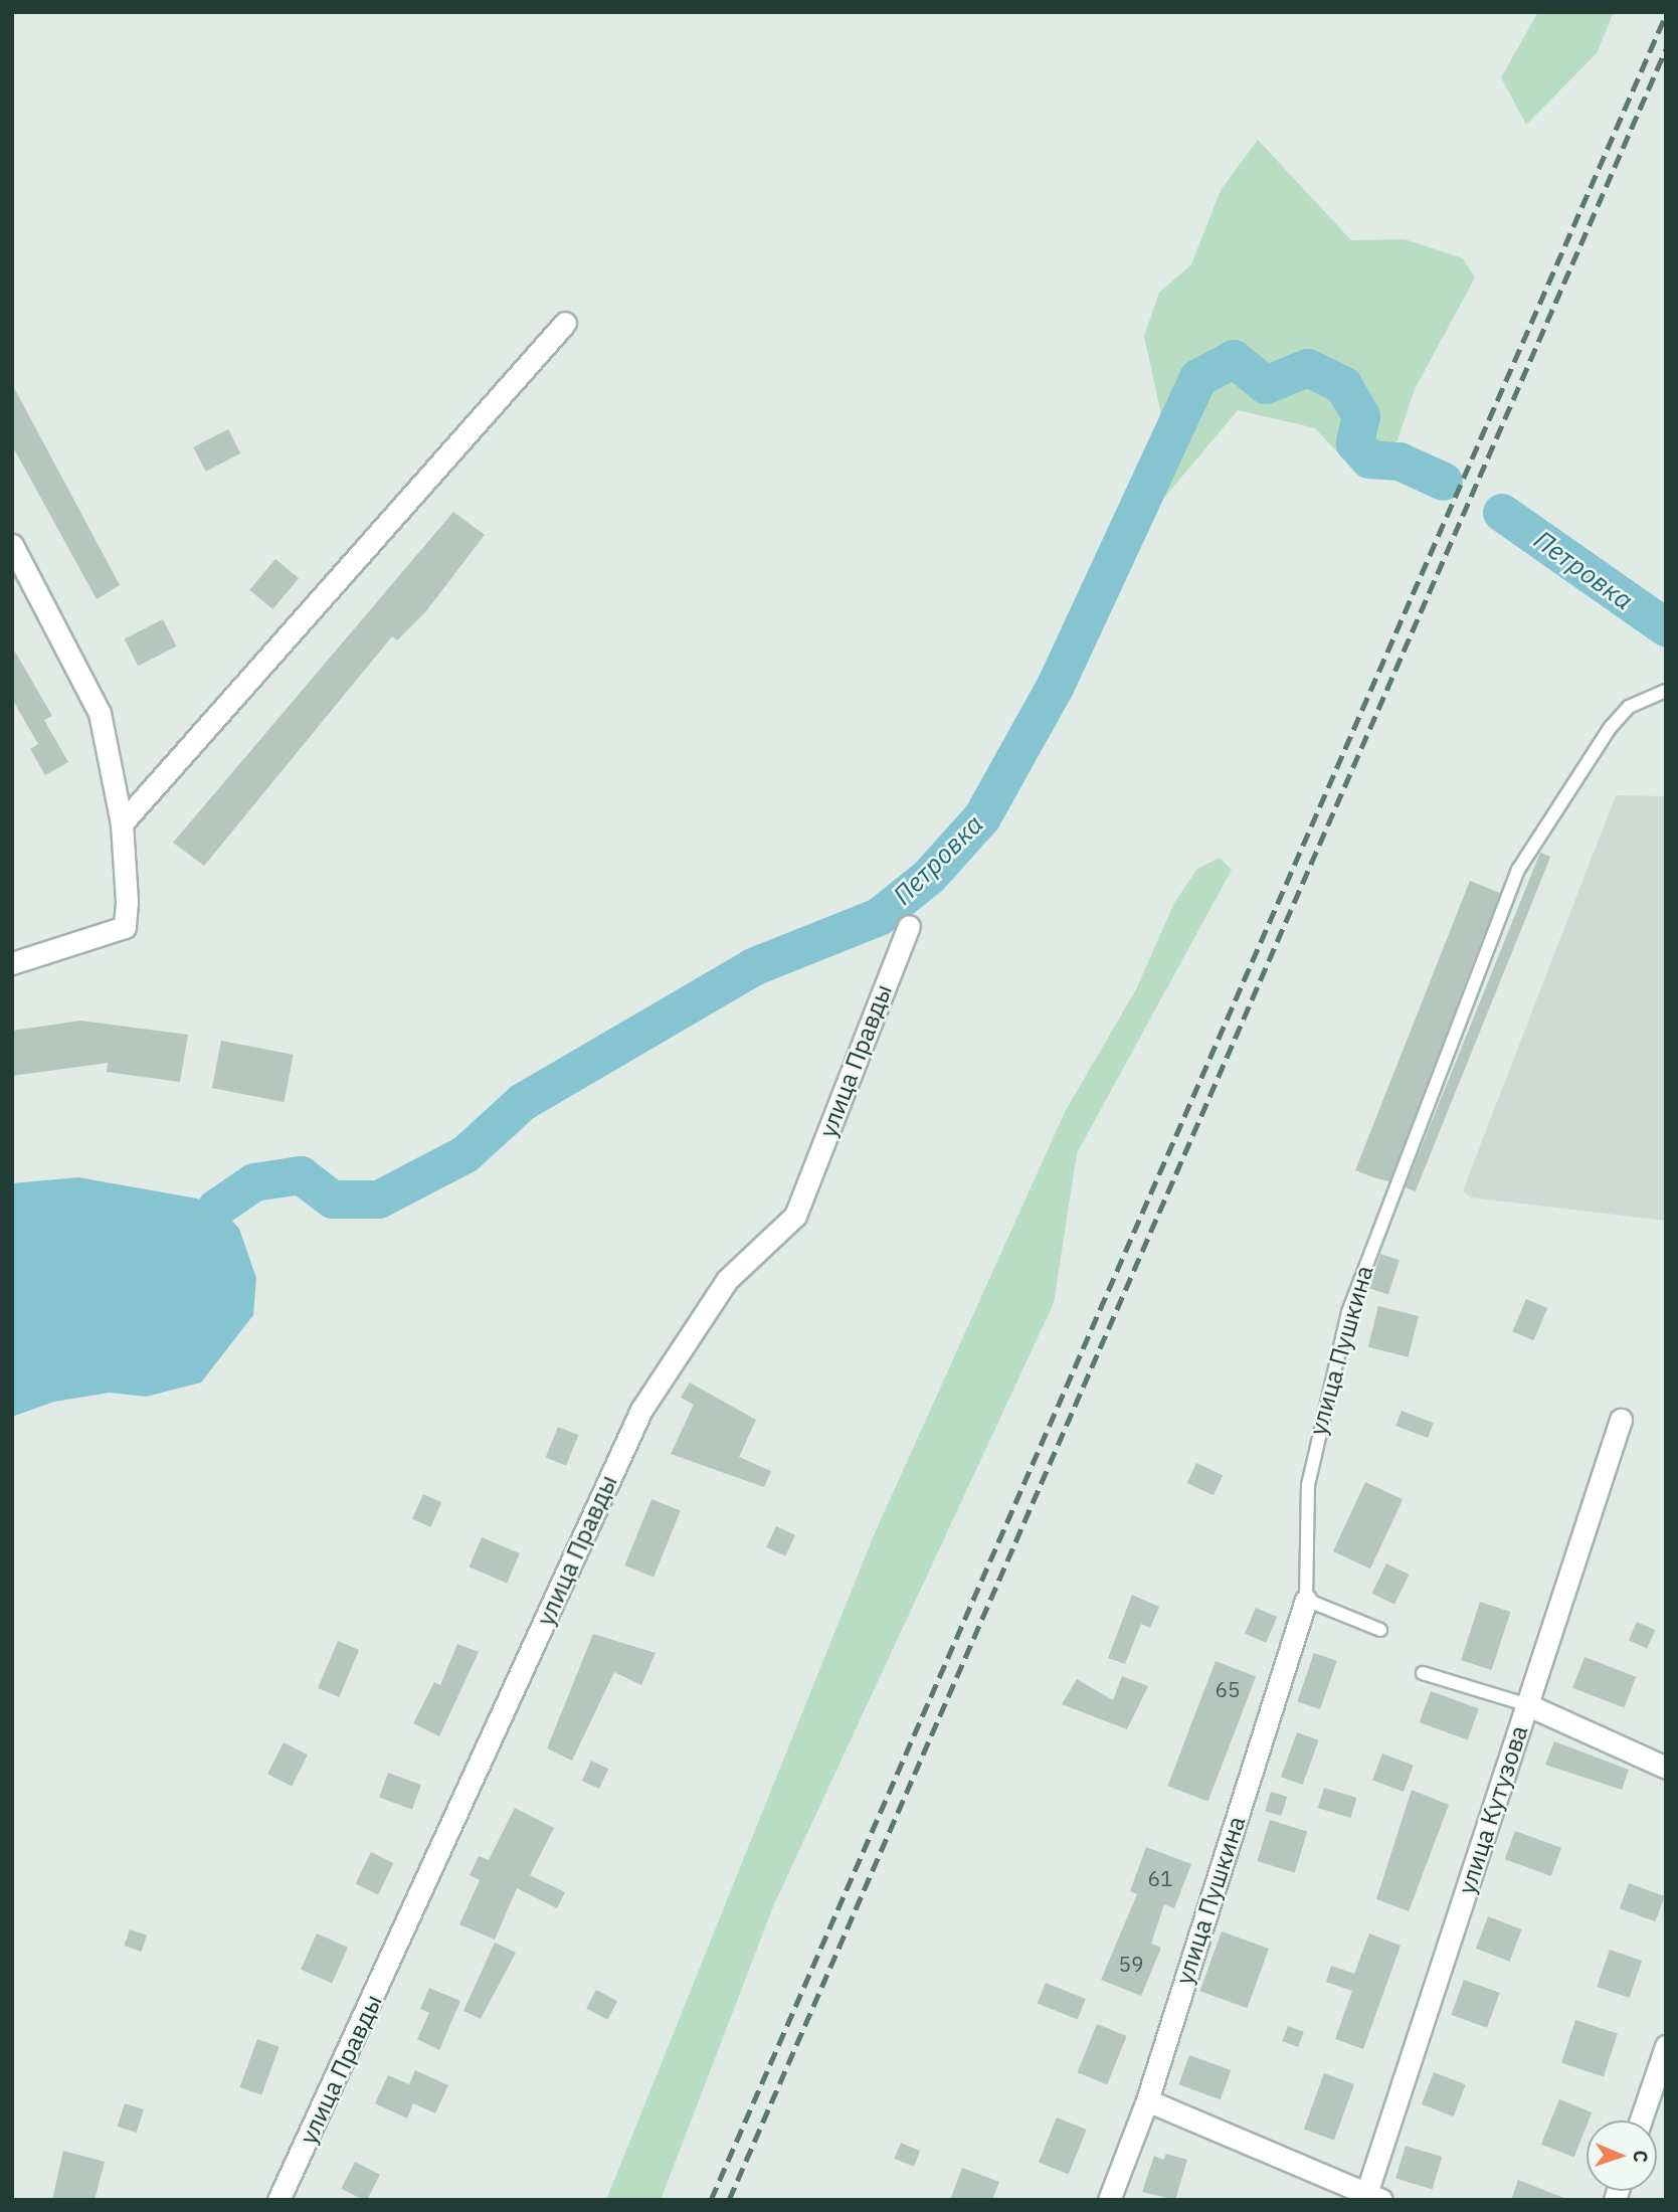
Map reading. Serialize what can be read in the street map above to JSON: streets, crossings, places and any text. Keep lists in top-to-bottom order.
{
  "streets": {
    "street": ["улица Правды", "улица Пушкина", "улица Кутузова"]
  },
  "water": ["Петровка"],
  "house_numbers": ["65", "61", "59"],
  "north": "right"
}
